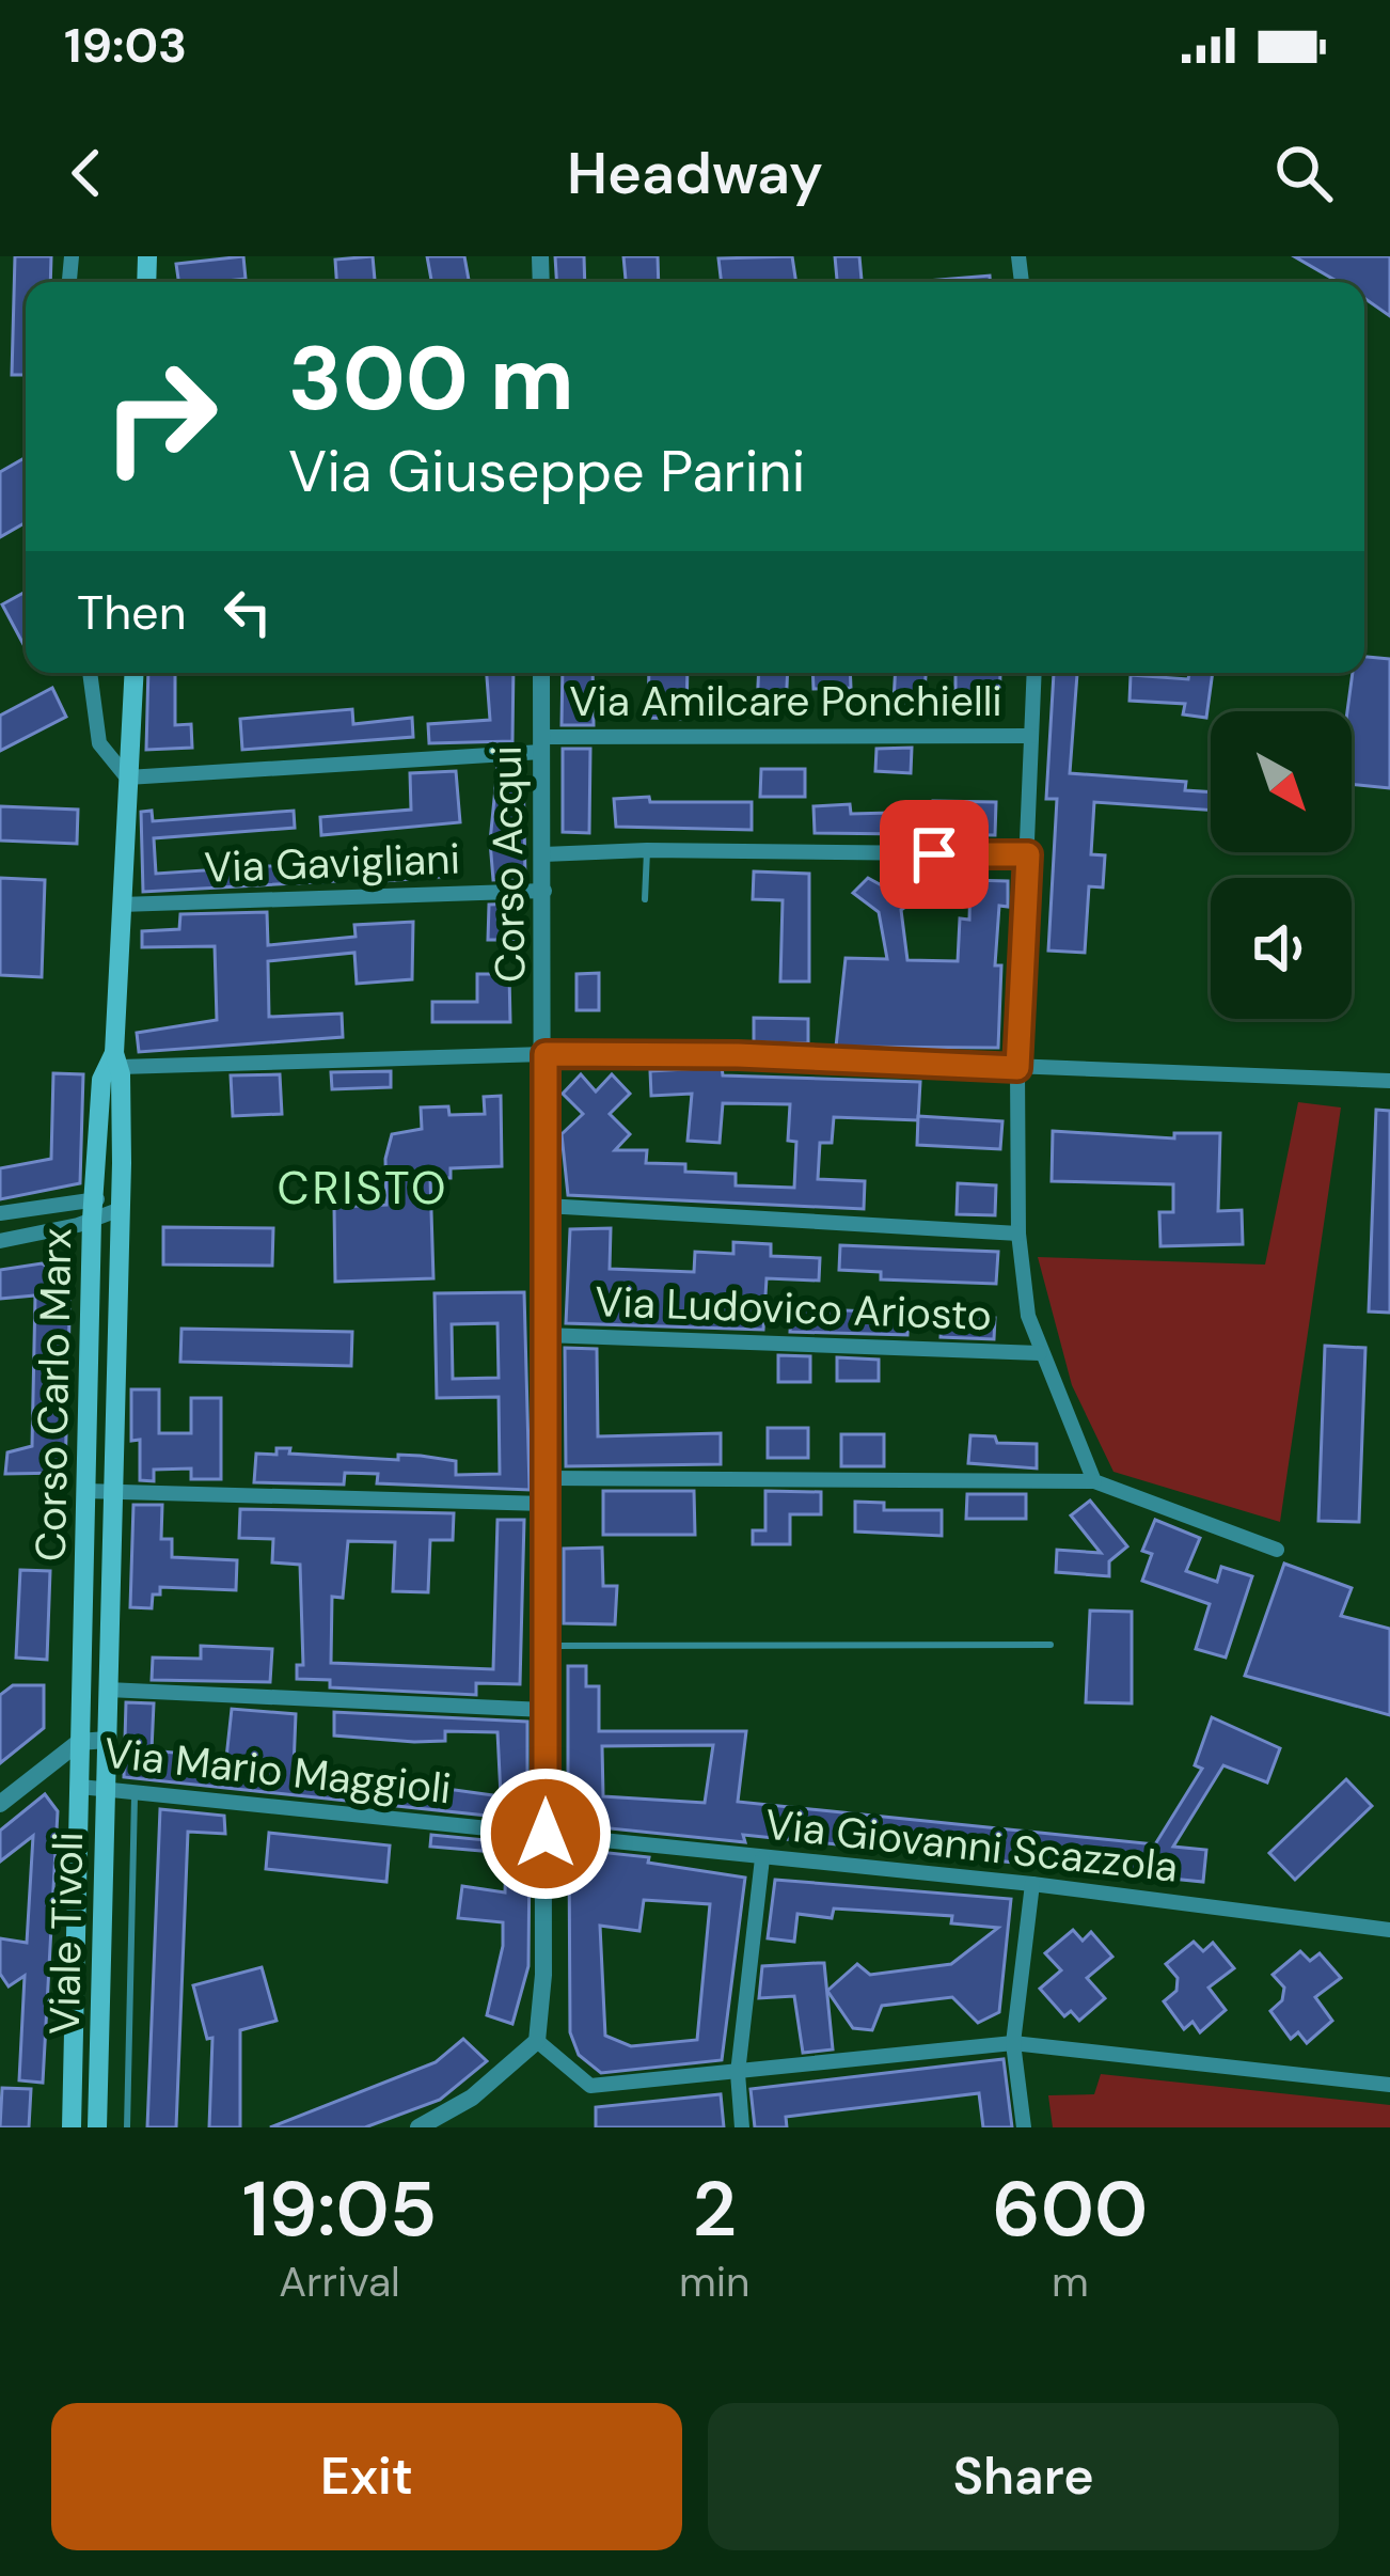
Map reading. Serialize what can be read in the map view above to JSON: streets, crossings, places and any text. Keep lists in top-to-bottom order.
{
  "streets": {
    "main road": ["Corso Carlo Marx", "Viale Tivoli"],
    "street": [
      "Via Amilcare Ponchielli",
      "Via Gavigliani",
      "Corso Acqui",
      "Via Ludovico Ariosto",
      "Via Mario Maggioli",
      "Via Giovanni Scazzola"
    ]
  },
  "crossings": [
    ["Via Amilcare Ponchielli", "Corso Acqui"],
    ["Via Amilcare Ponchielli", "Corso Carlo Marx"],
    ["Via Gavigliani", "Corso Acqui"],
    ["Via Gavigliani", "Corso Carlo Marx"],
    ["Corso Acqui", "Via Ludovico Ariosto"],
    ["Corso Acqui", "Via Mario Maggioli"],
    ["Corso Acqui", "Via Giovanni Scazzola"],
    ["Corso Carlo Marx", "Via Mario Maggioli"],
    ["Corso Carlo Marx", "Viale Tivoli"],
    ["Via Mario Maggioli", "Via Giovanni Scazzola"],
    ["Via Mario Maggioli", "Viale Tivoli"]
  ],
  "districts": ["CRISTO"],
  "north": "bottom right",
  "page": {
    "status": "19:03",
    "header": "Headway",
    "turn": ["300 m", "Via Giuseppe Parini"],
    "then": "Then",
    "eta": [
      "19:05",
      "Arrival",
      "2",
      "min",
      "600",
      "m"
    ],
    "buttons": ["Exit", "Share"]
  }
}
